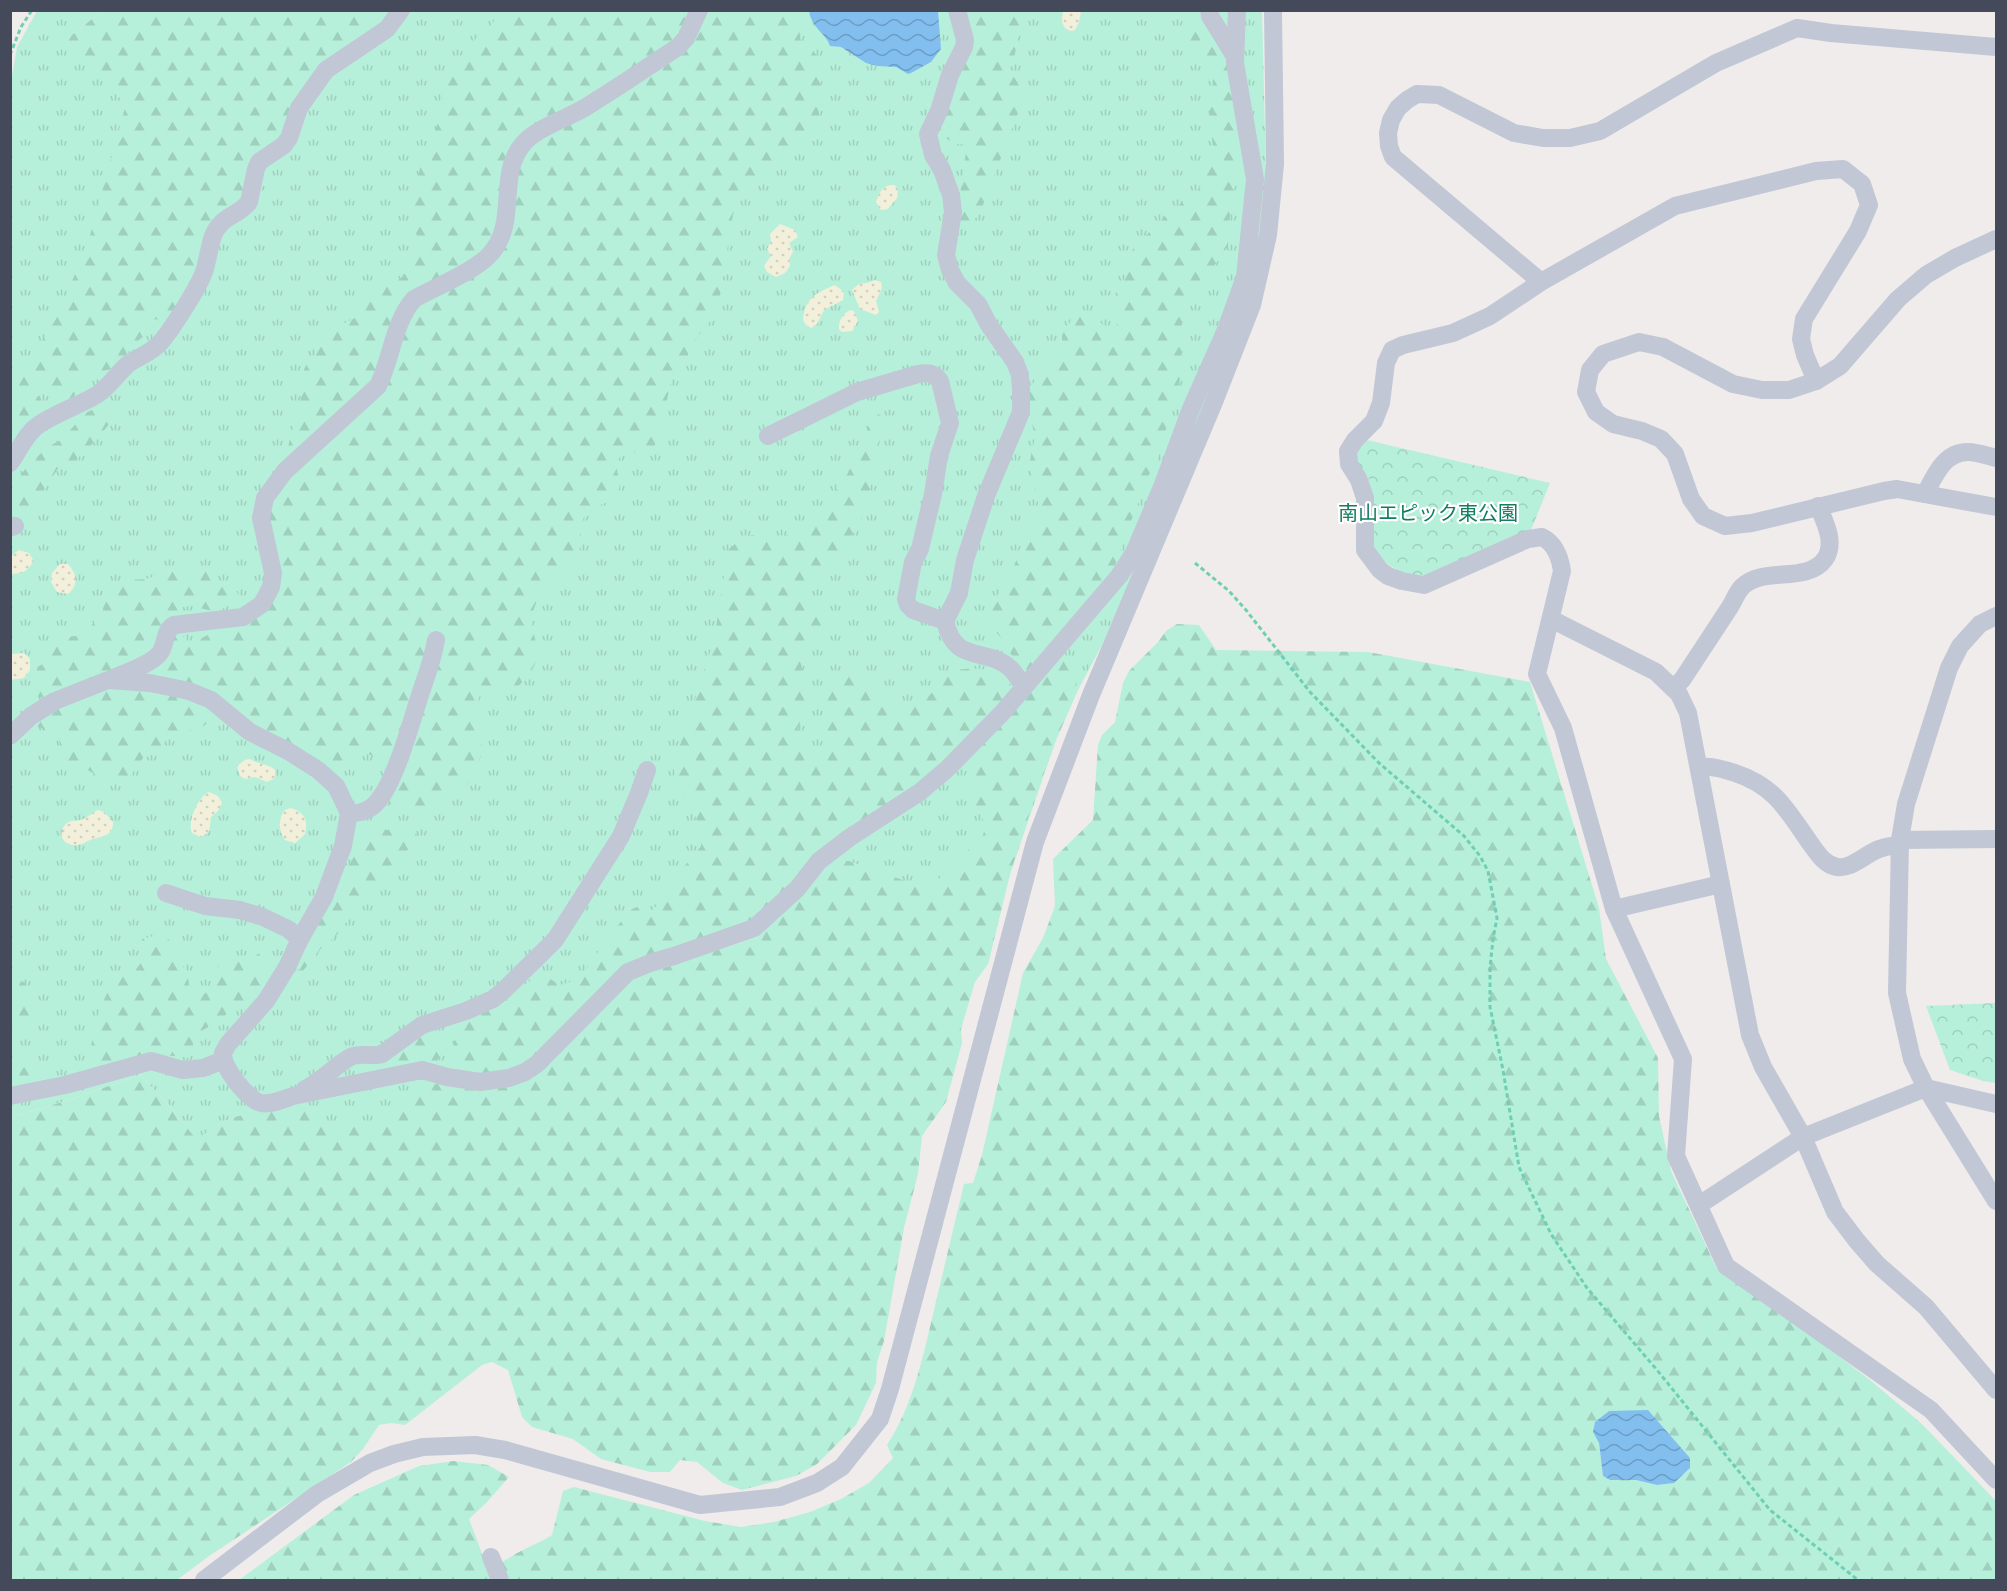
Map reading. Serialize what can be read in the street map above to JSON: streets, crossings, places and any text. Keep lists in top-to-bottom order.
{
  "parks": ["南山エピック東公園"]
}
